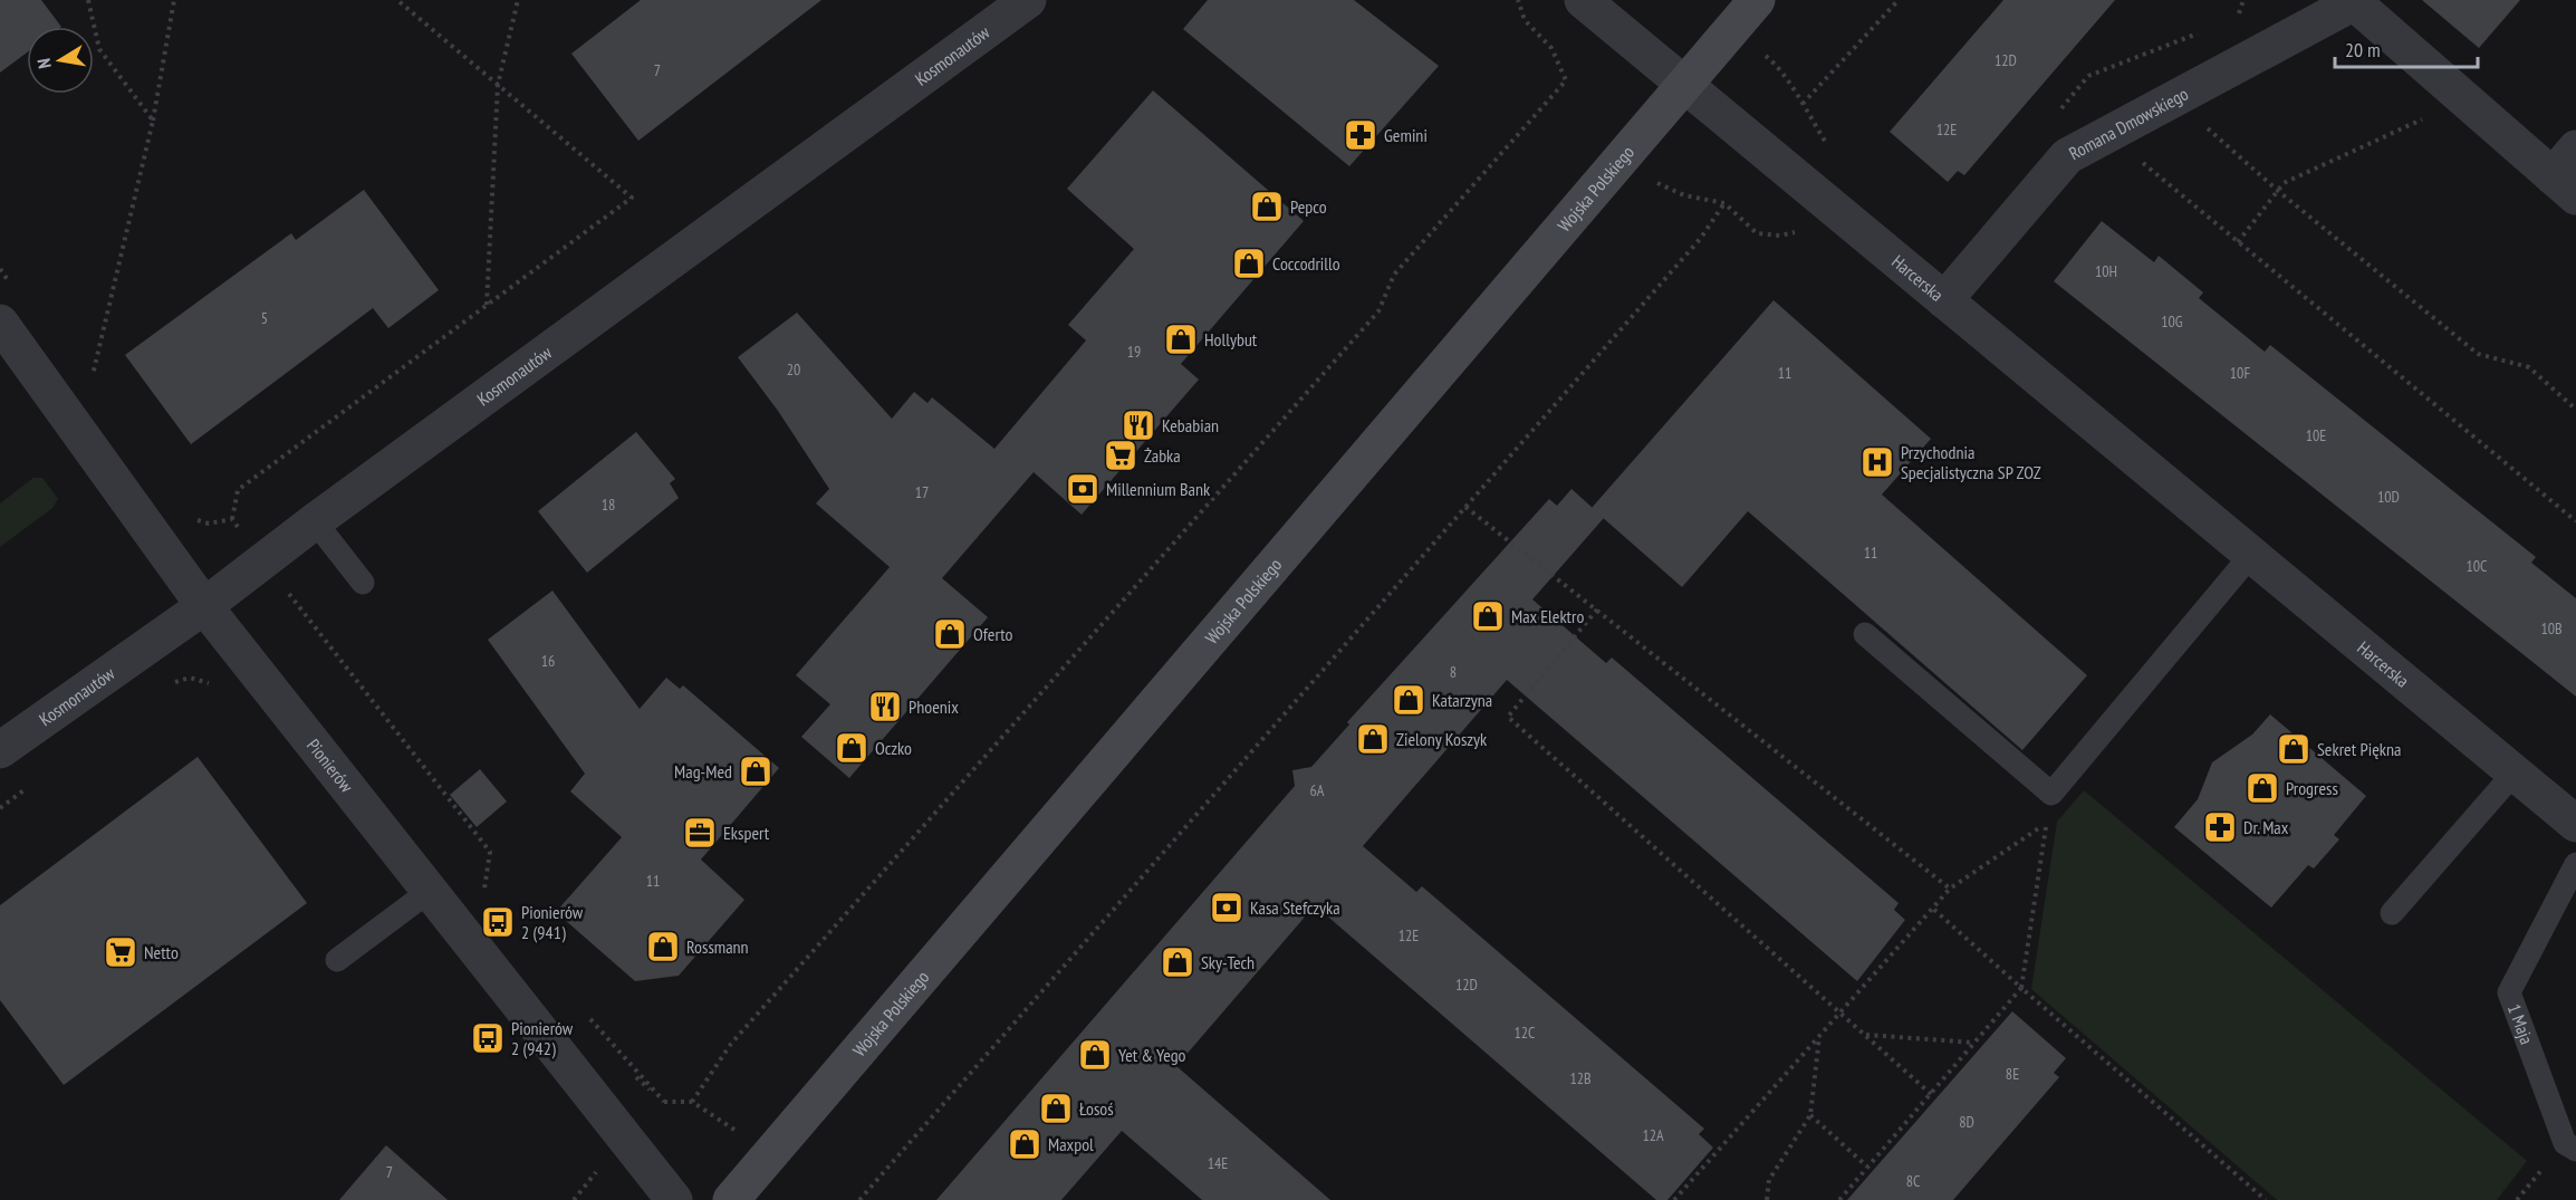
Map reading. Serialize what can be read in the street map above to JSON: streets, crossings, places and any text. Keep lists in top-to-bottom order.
{
  "streets": {
    "street": [
      "Kosmonautów",
      "Romana Dmowskiego",
      "Wojska Polskiego",
      "Harcerska",
      "Pionierów"
    ],
    "lane": ["1 Maja"]
  },
  "crossings": [
    ["Kosmonautów", "Pionierów"],
    ["Romana Dmowskiego", "Harcerska"],
    ["Wojska Polskiego", "Harcerska"]
  ],
  "places": {
    "pharmacy": ["Gemini", "Dr. Max"],
    "shop": [
      "Pepco",
      "Coccodrillo",
      "Hollybut",
      "Max Elektro",
      "Oferto",
      "Katarzyna",
      "Zielony Koszyk",
      "Oczko",
      "Sekret Piękna",
      "Mag-Med",
      "Progress",
      "Rossmann",
      "Sky-Tech",
      "Yet & Yego",
      "Łosoś",
      "Maxpol"
    ],
    "restaurant": ["Kebabian", "Phoenix"],
    "supermarket": ["Żabka", "Netto"],
    "hospital": ["Przychodnia Specjalistyczna SP ZOZ"],
    "bank": ["Millennium Bank", "Kasa Stefczyka"],
    "office": ["Ekspert"],
    "bus stop": ["Pionierów 2 (941)", "Pionierów 2 (942)"]
  },
  "house_numbers": [
    "12D",
    "7",
    "12E",
    "10H",
    "5",
    "10G",
    "19",
    "20",
    "11",
    "10F",
    "10E",
    "17",
    "10D",
    "18",
    "11",
    "10C",
    "10B",
    "16",
    "8",
    "6A",
    "11",
    "12E",
    "12D",
    "12C",
    "8E",
    "12B",
    "8D",
    "12A",
    "14E",
    "7",
    "8C"
  ],
  "scale_bar": "20 m",
  "north": "left"
}
